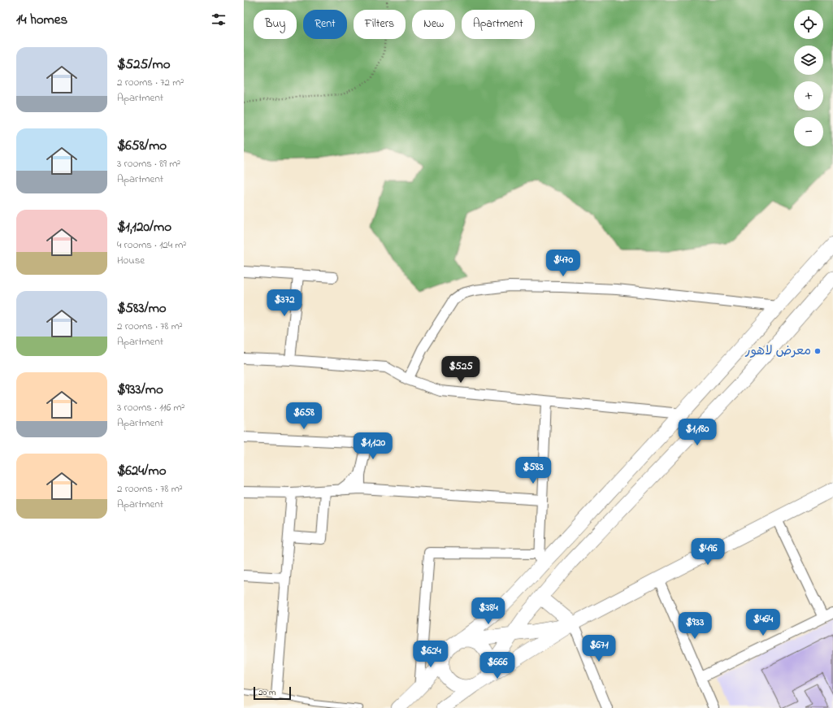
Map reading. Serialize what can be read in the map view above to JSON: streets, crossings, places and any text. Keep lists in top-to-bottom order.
{
  "places": ["معرض لاهور"],
  "scale_bar": "20 m",
  "page": {
    "heading": "14 homes",
    "map_buttons": ["+", "−"],
    "chip": [
      "Buy",
      "Rent",
      "Filters",
      "New",
      "Apartment"
    ],
    "list": [
      {
        "name": "$525/mo",
        "note": "2 rooms · 72 m² · Apartment"
      },
      {
        "name": "$658/mo",
        "note": "3 rooms · 89 m² · Apartment"
      },
      {
        "name": "$1,120/mo",
        "note": "4 rooms · 124 m² · House"
      },
      {
        "name": "$583/mo",
        "note": "2 rooms · 78 m² · Apartment"
      },
      {
        "name": "$933/mo",
        "note": "3 rooms · 116 m² · Apartment"
      },
      {
        "name": "$624/mo",
        "note": "2 rooms · 78 m² · Apartment"
      }
    ],
    "price": [
      "$470",
      "$372",
      "$525",
      "$658",
      "$1,180",
      "$1,120",
      "$583",
      "$496",
      "$384",
      "$464",
      "$933",
      "$671",
      "$624",
      "$666"
    ],
    "scale": "20 m"
  }
}
